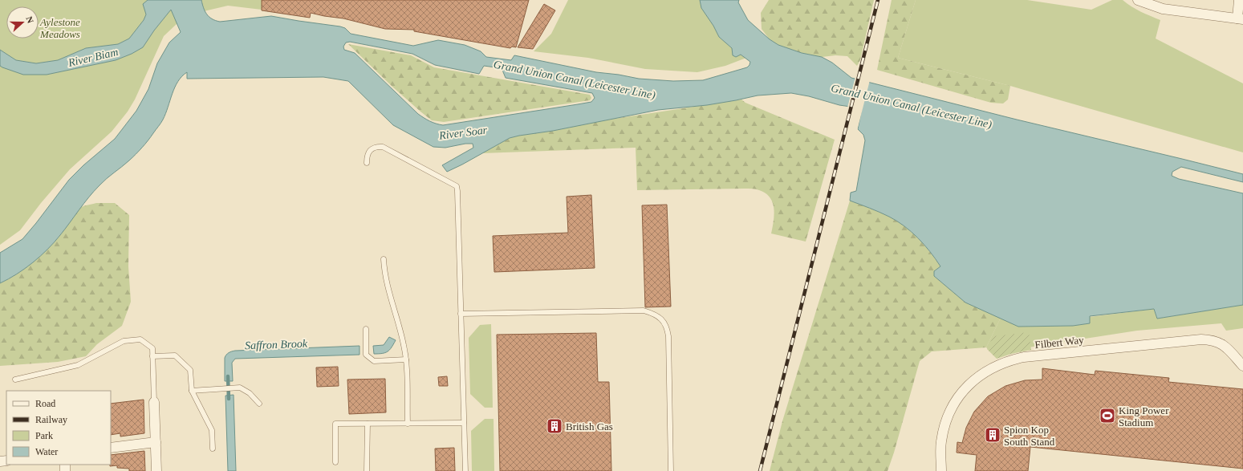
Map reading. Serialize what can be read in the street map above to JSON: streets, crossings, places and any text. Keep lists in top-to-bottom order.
{
  "streets": {
    "street": ["Filbert Way"]
  },
  "water": [
    "River Biam",
    "Grand Union Canal (Leicester Line)",
    "River Soar",
    "Saffron Brook"
  ],
  "parks": ["Aylestone Meadows"],
  "places": {
    "sports": ["King Power Stadium"],
    "building": ["British Gas", "Spion Kop South Stand"]
  },
  "legend": [
    "Road",
    "Railway",
    "Park",
    "Water"
  ],
  "north": "right"
}
